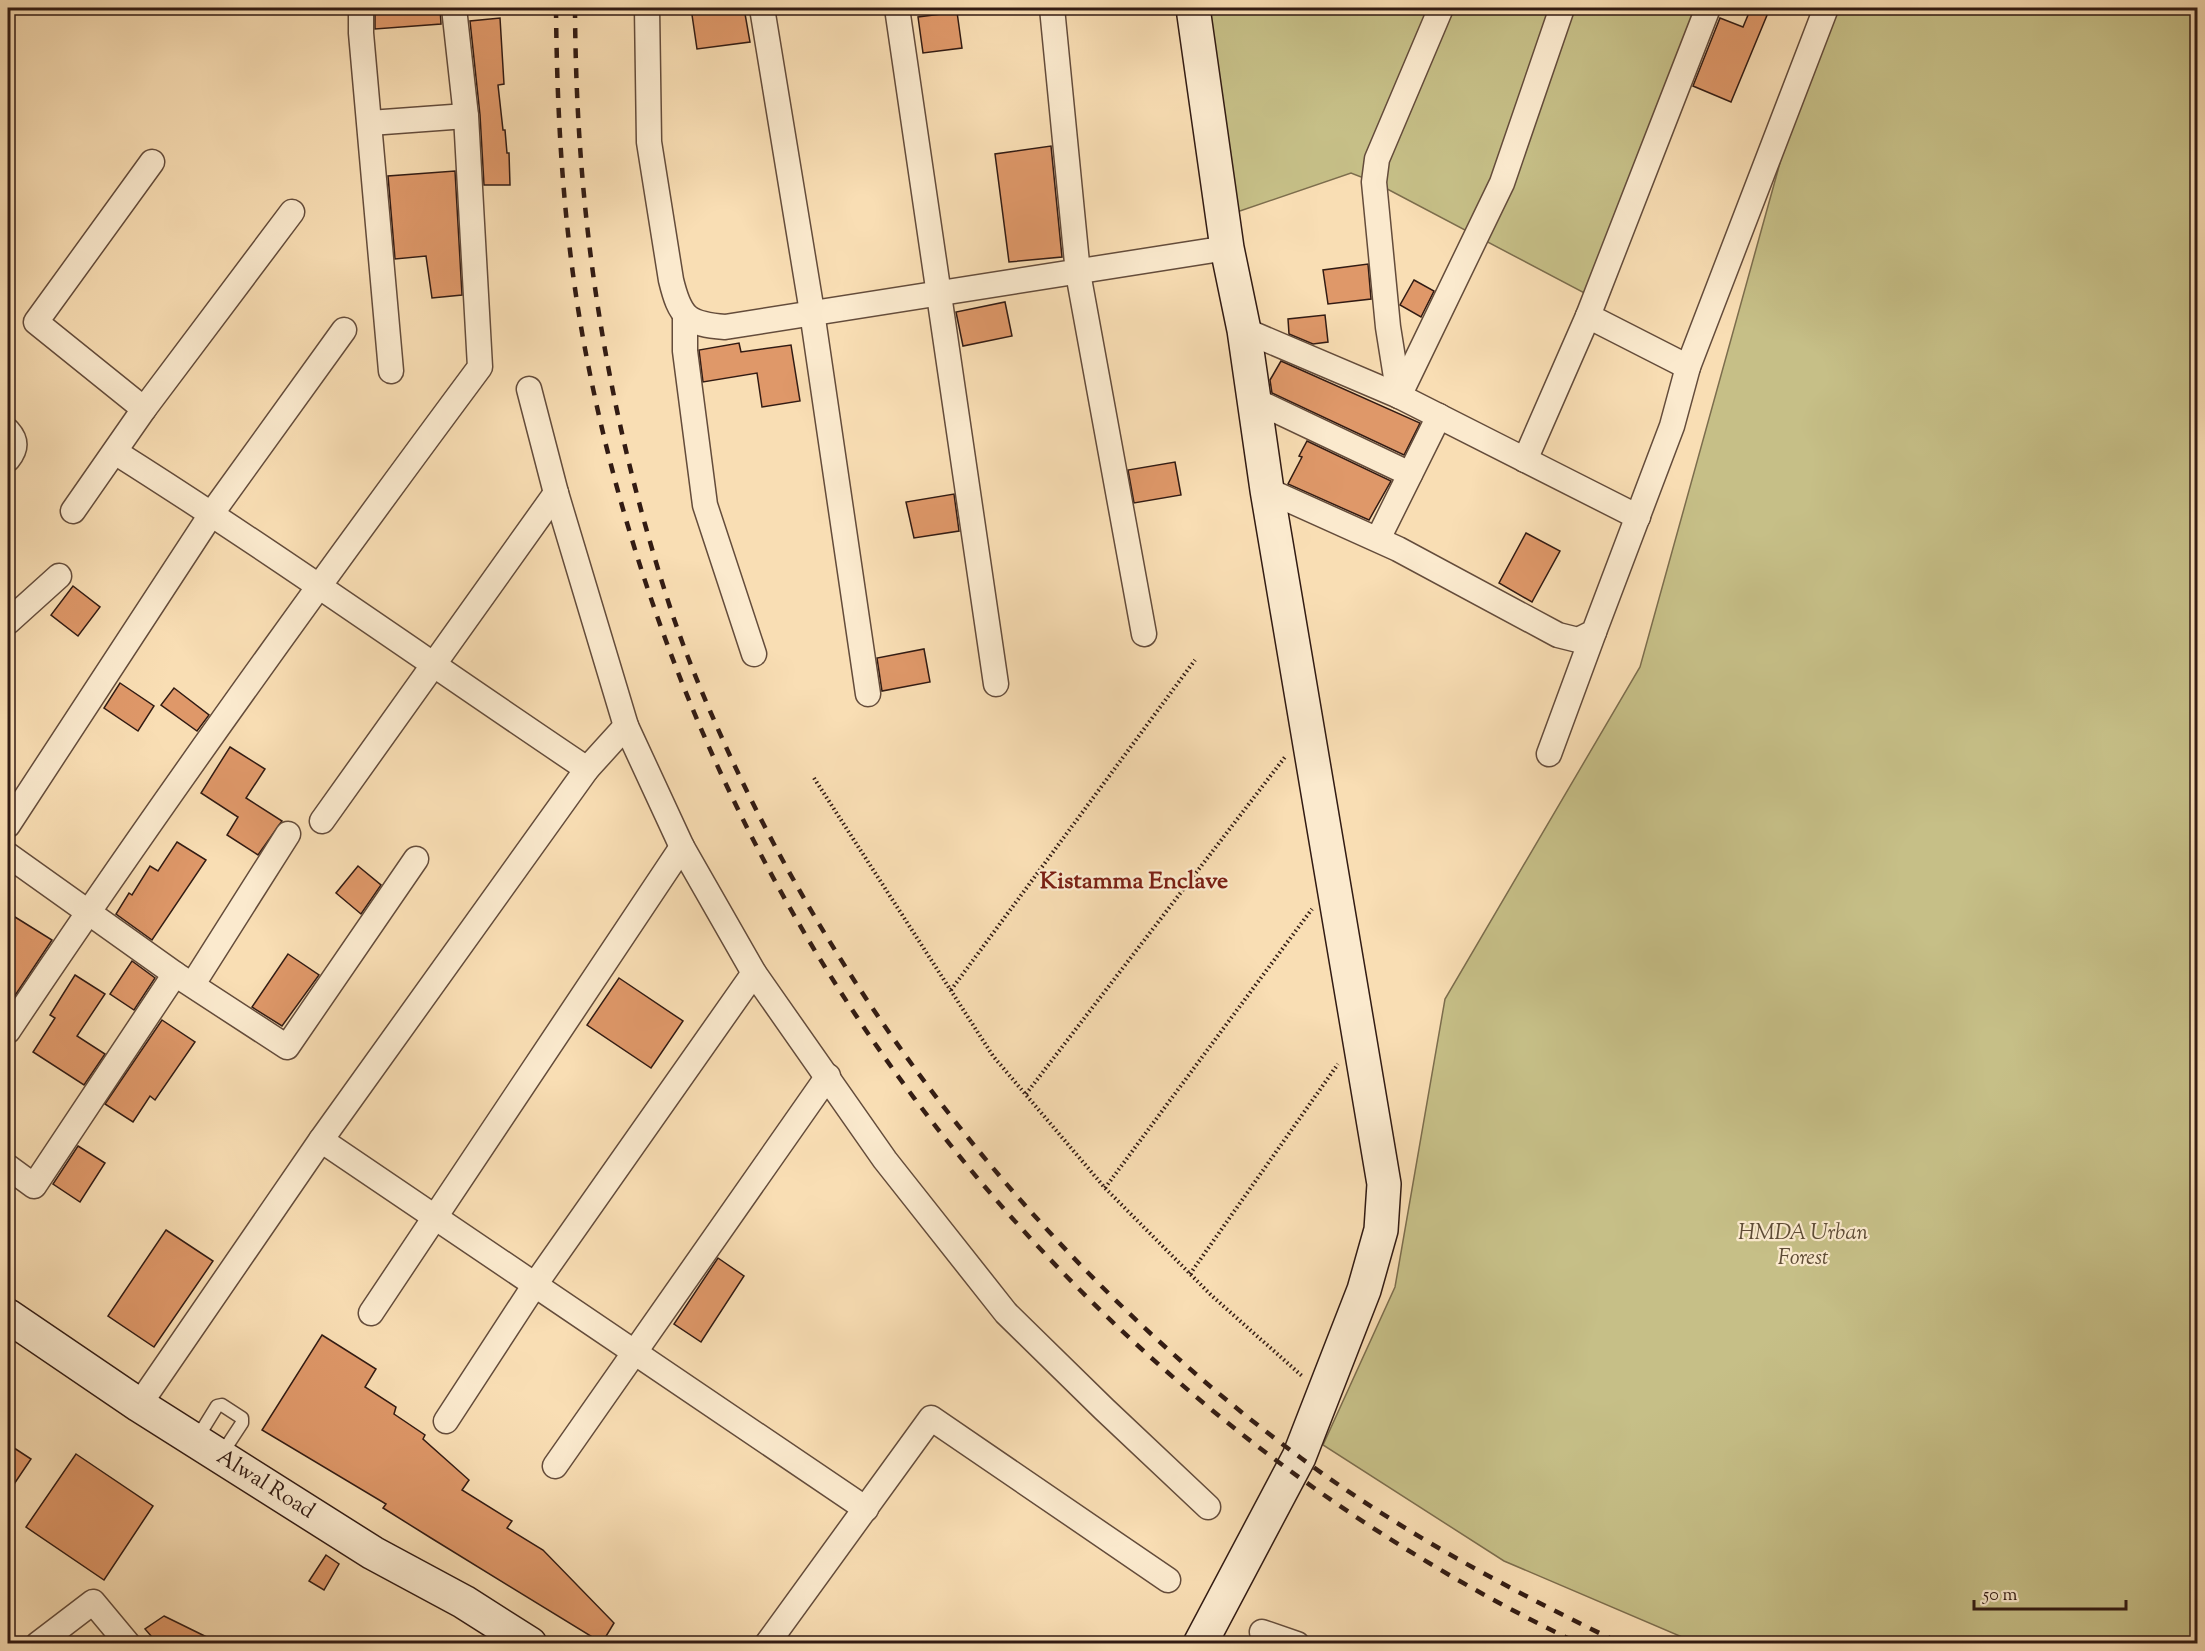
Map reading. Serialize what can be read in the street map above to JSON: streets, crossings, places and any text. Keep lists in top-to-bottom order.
{
  "streets": {
    "street": ["Alwal Road"]
  },
  "districts": ["Kistamma Enclave"],
  "parks": ["HMDA Urban Forest"],
  "scale_bar": "50 m"
}
